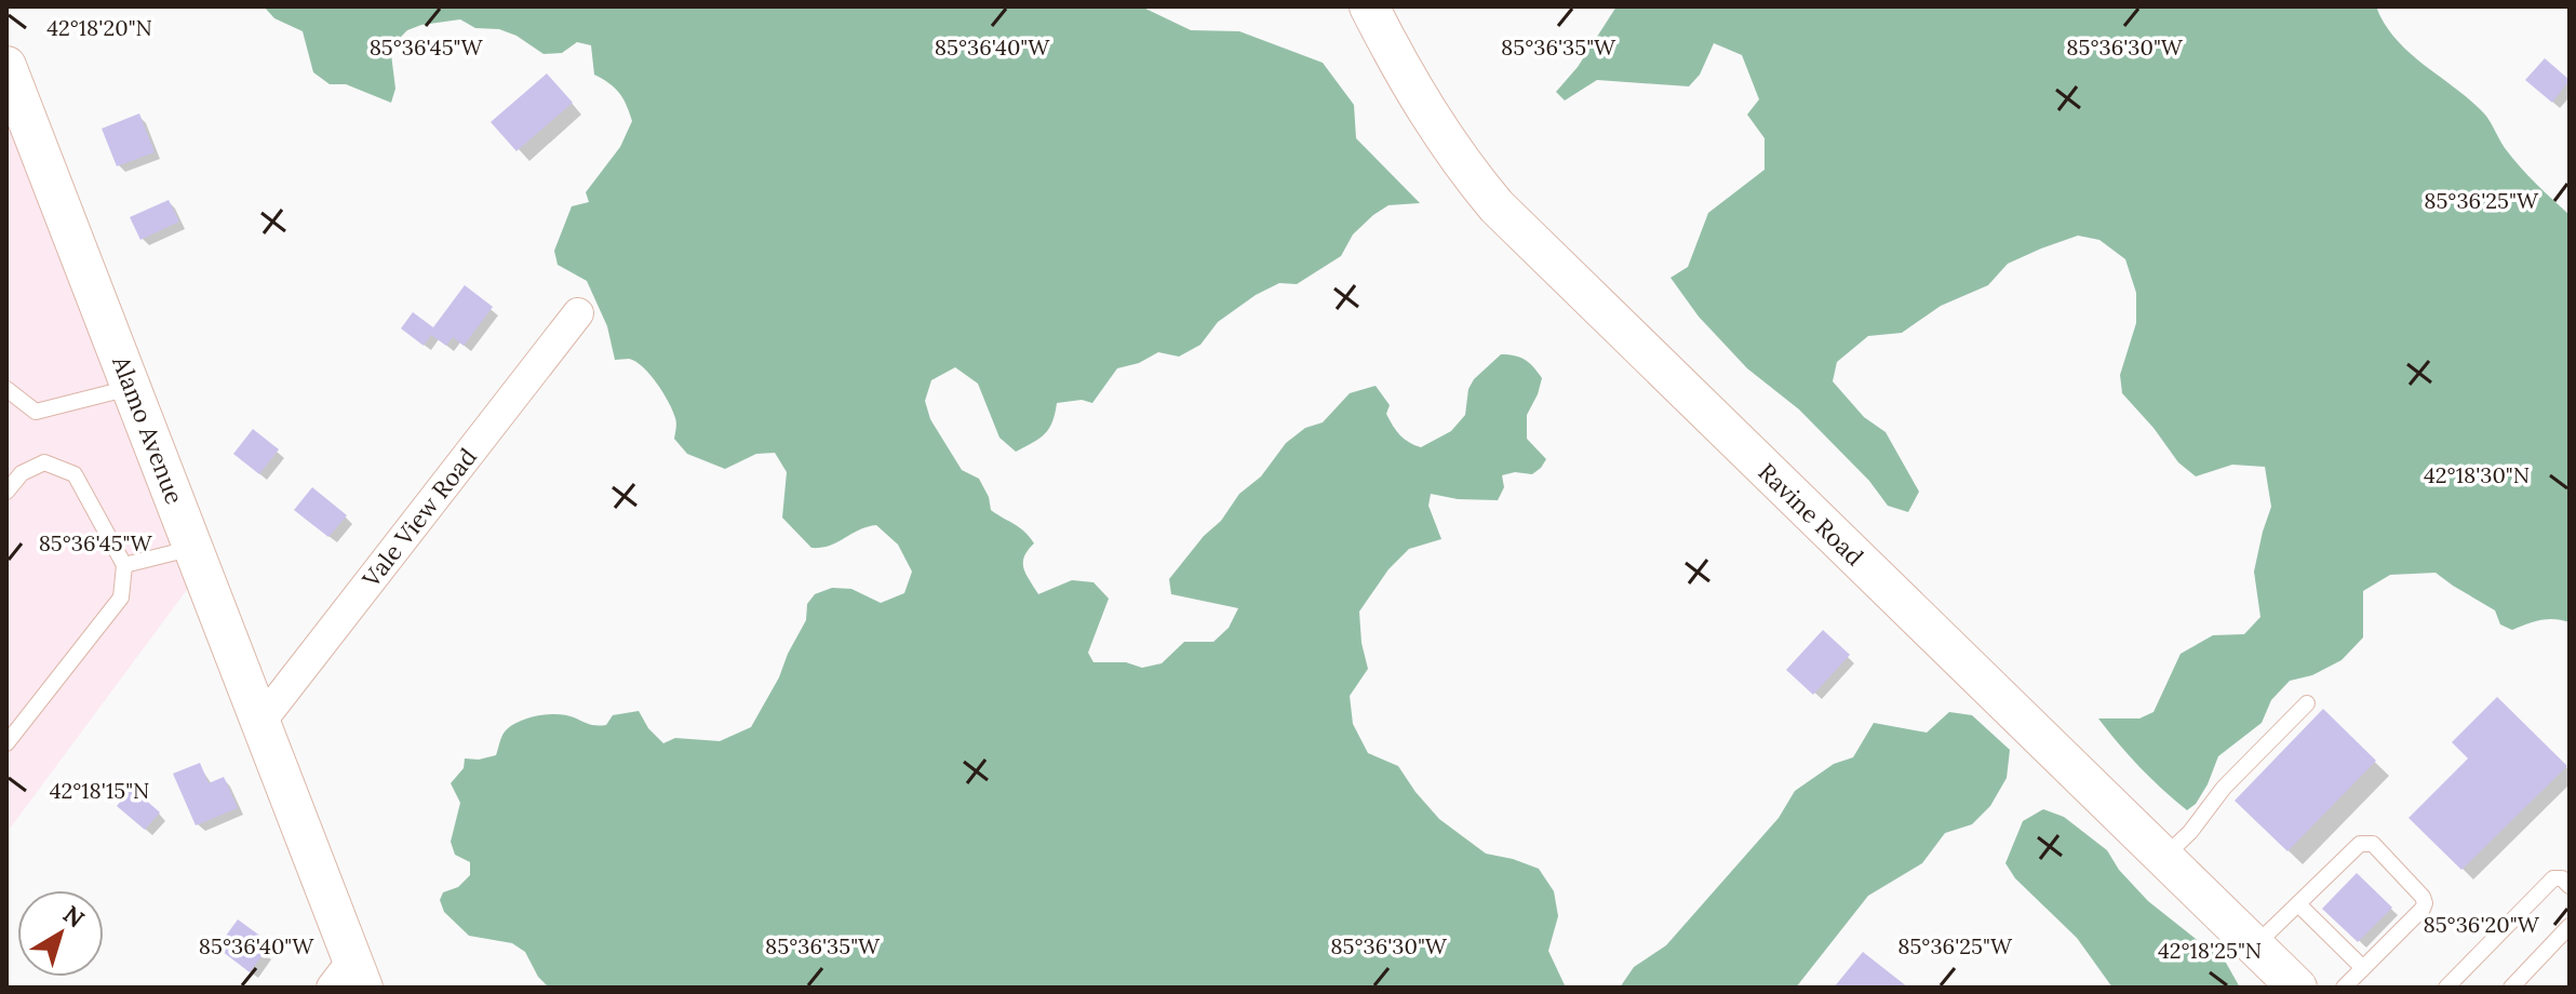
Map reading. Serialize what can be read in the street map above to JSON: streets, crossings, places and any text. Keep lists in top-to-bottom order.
{
  "streets": {
    "street": ["Alamo Avenue", "Ravine Road", "Vale View Road"]
  },
  "crossings": [
    ["Alamo Avenue", "Vale View Road"]
  ],
  "north": "top right",
  "coordinates": [
    "42°18'20\"N",
    "85°36'45\"W",
    "85°36'35\"W",
    "85°36'30\"W",
    "85°36'40\"W",
    "85°36'25\"W",
    "42°18'30\"N",
    "42°18'15\"N",
    "85°36'20\"W",
    "42°18'25\"N"
  ]
}
